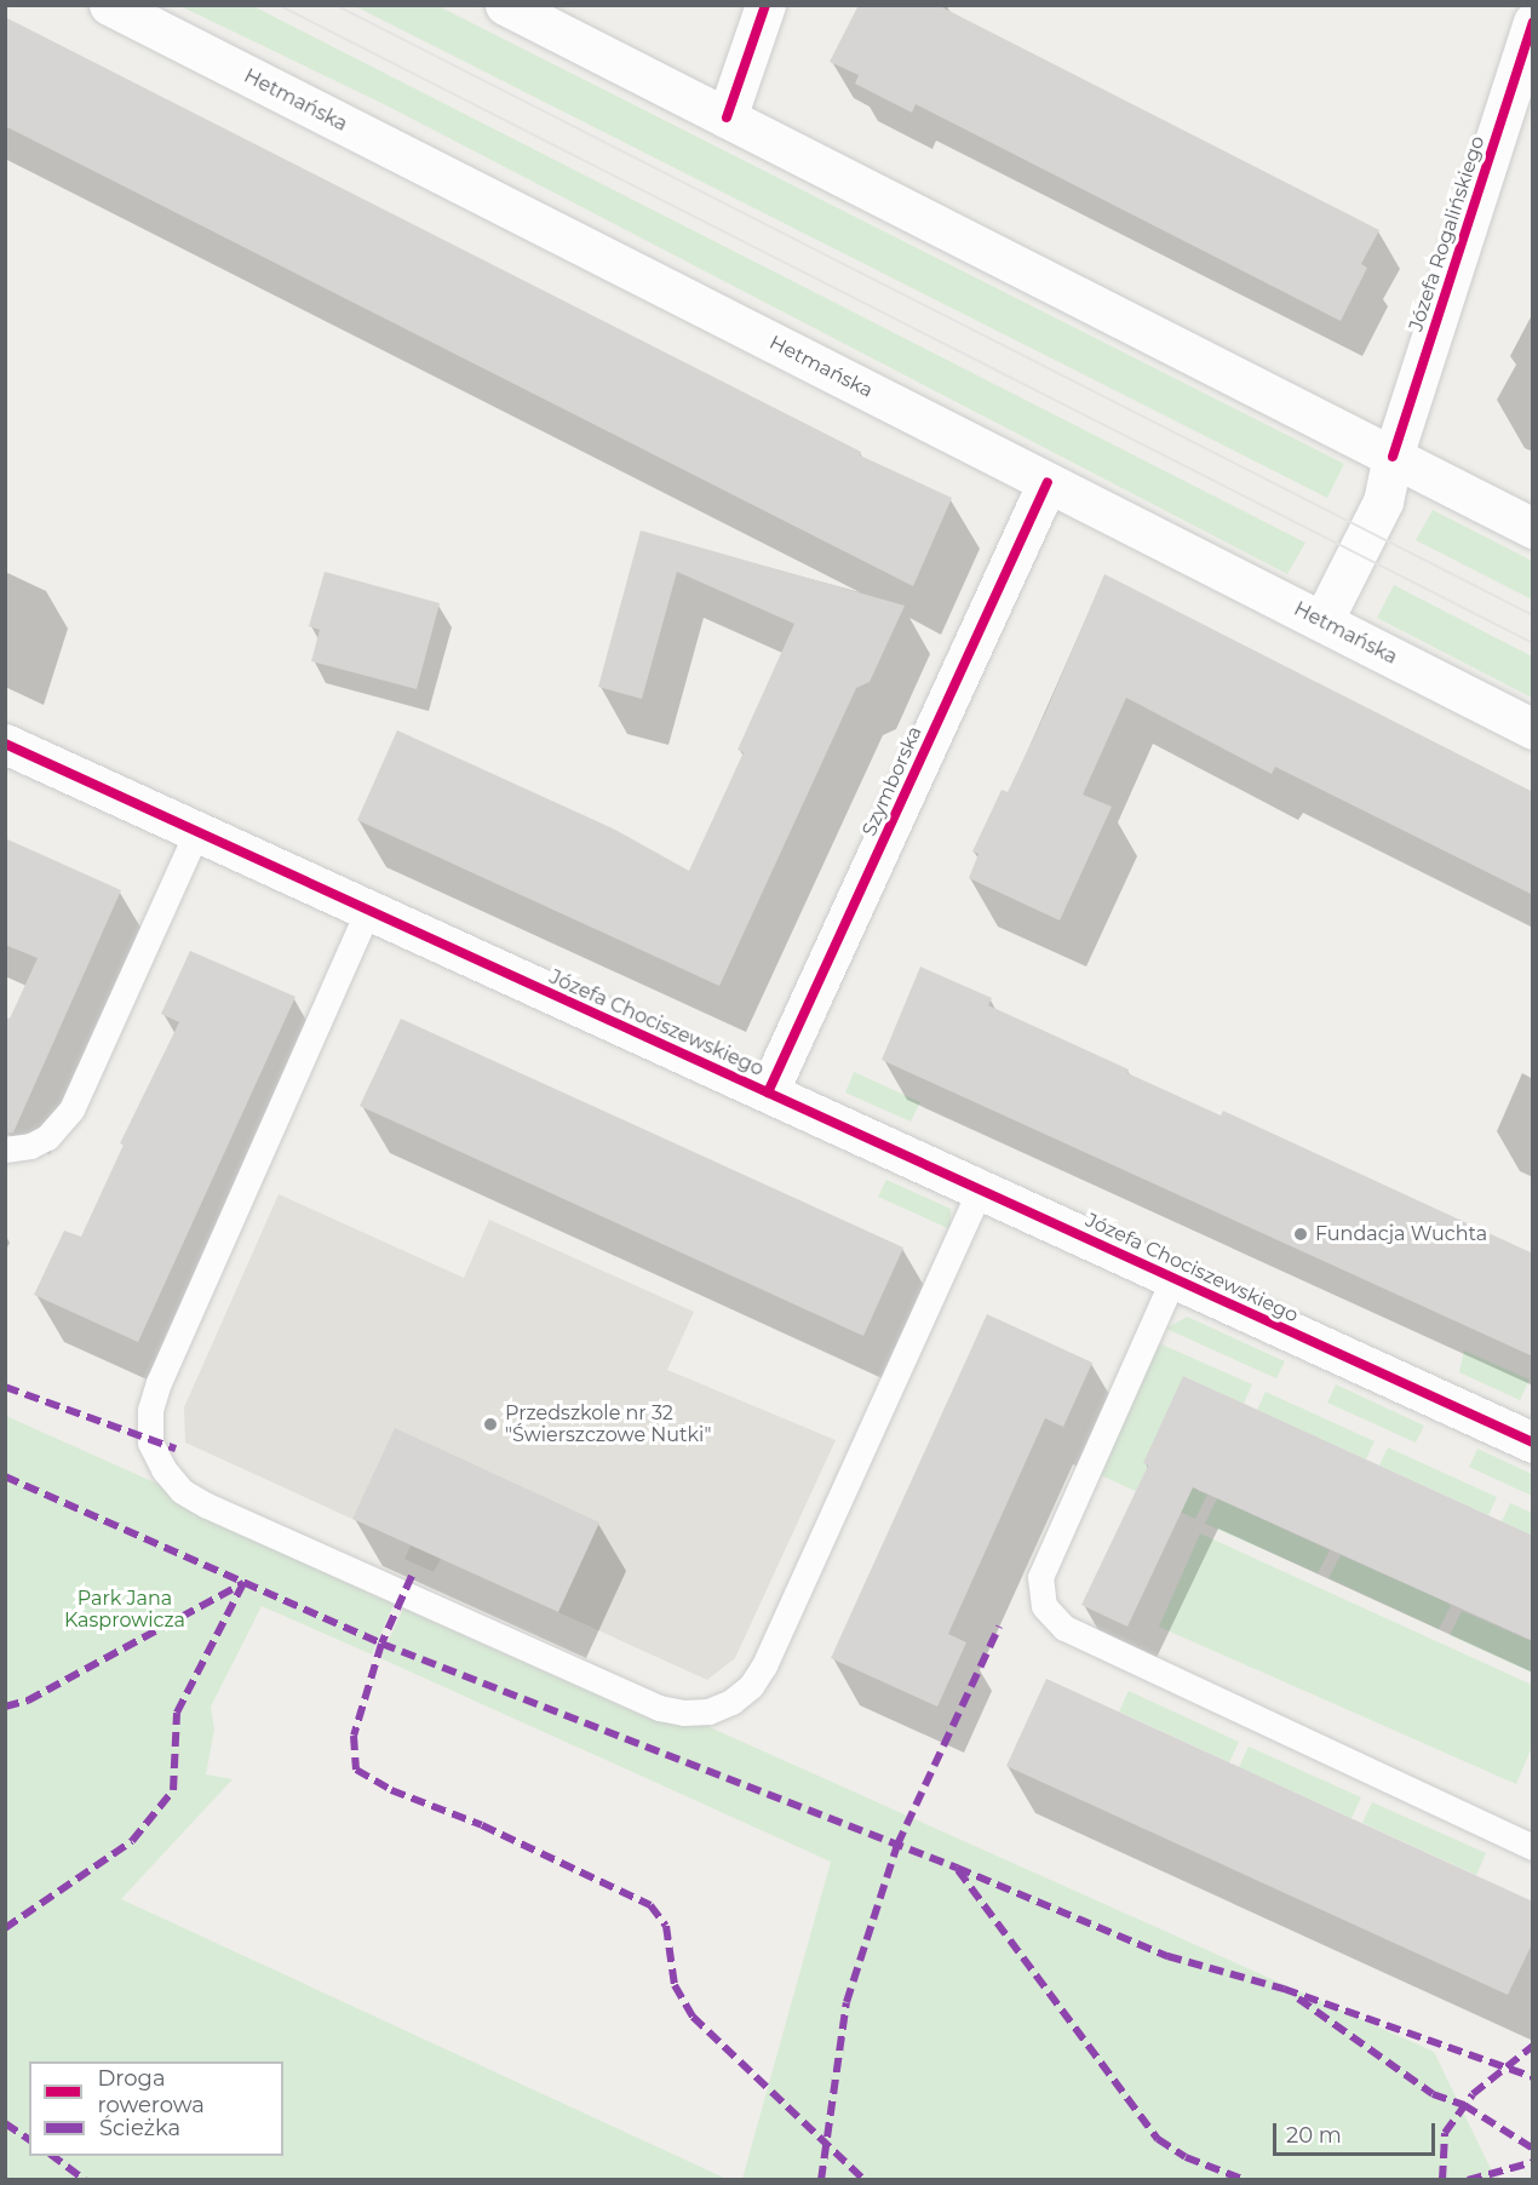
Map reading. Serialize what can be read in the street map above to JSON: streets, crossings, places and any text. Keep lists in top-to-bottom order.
{
  "streets": {
    "street": [
      "Hetmańska",
      "Józefa Rogalińskiego",
      "Szymborska",
      "Józefa Chociszewskiego"
    ]
  },
  "crossings": [
    ["Hetmańska", "Józefa Rogalińskiego"],
    ["Hetmańska", "Szymborska"],
    ["Szymborska", "Józefa Chociszewskiego"]
  ],
  "parks": ["Park Jana Kasprowicza"],
  "places": ["Fundacja Wuchta", "Przedszkole nr 32 \"Świerszczowe Nutki\""],
  "legend": ["Droga rowerowa", "Ścieżka"],
  "scale_bar": "20 m"
}
